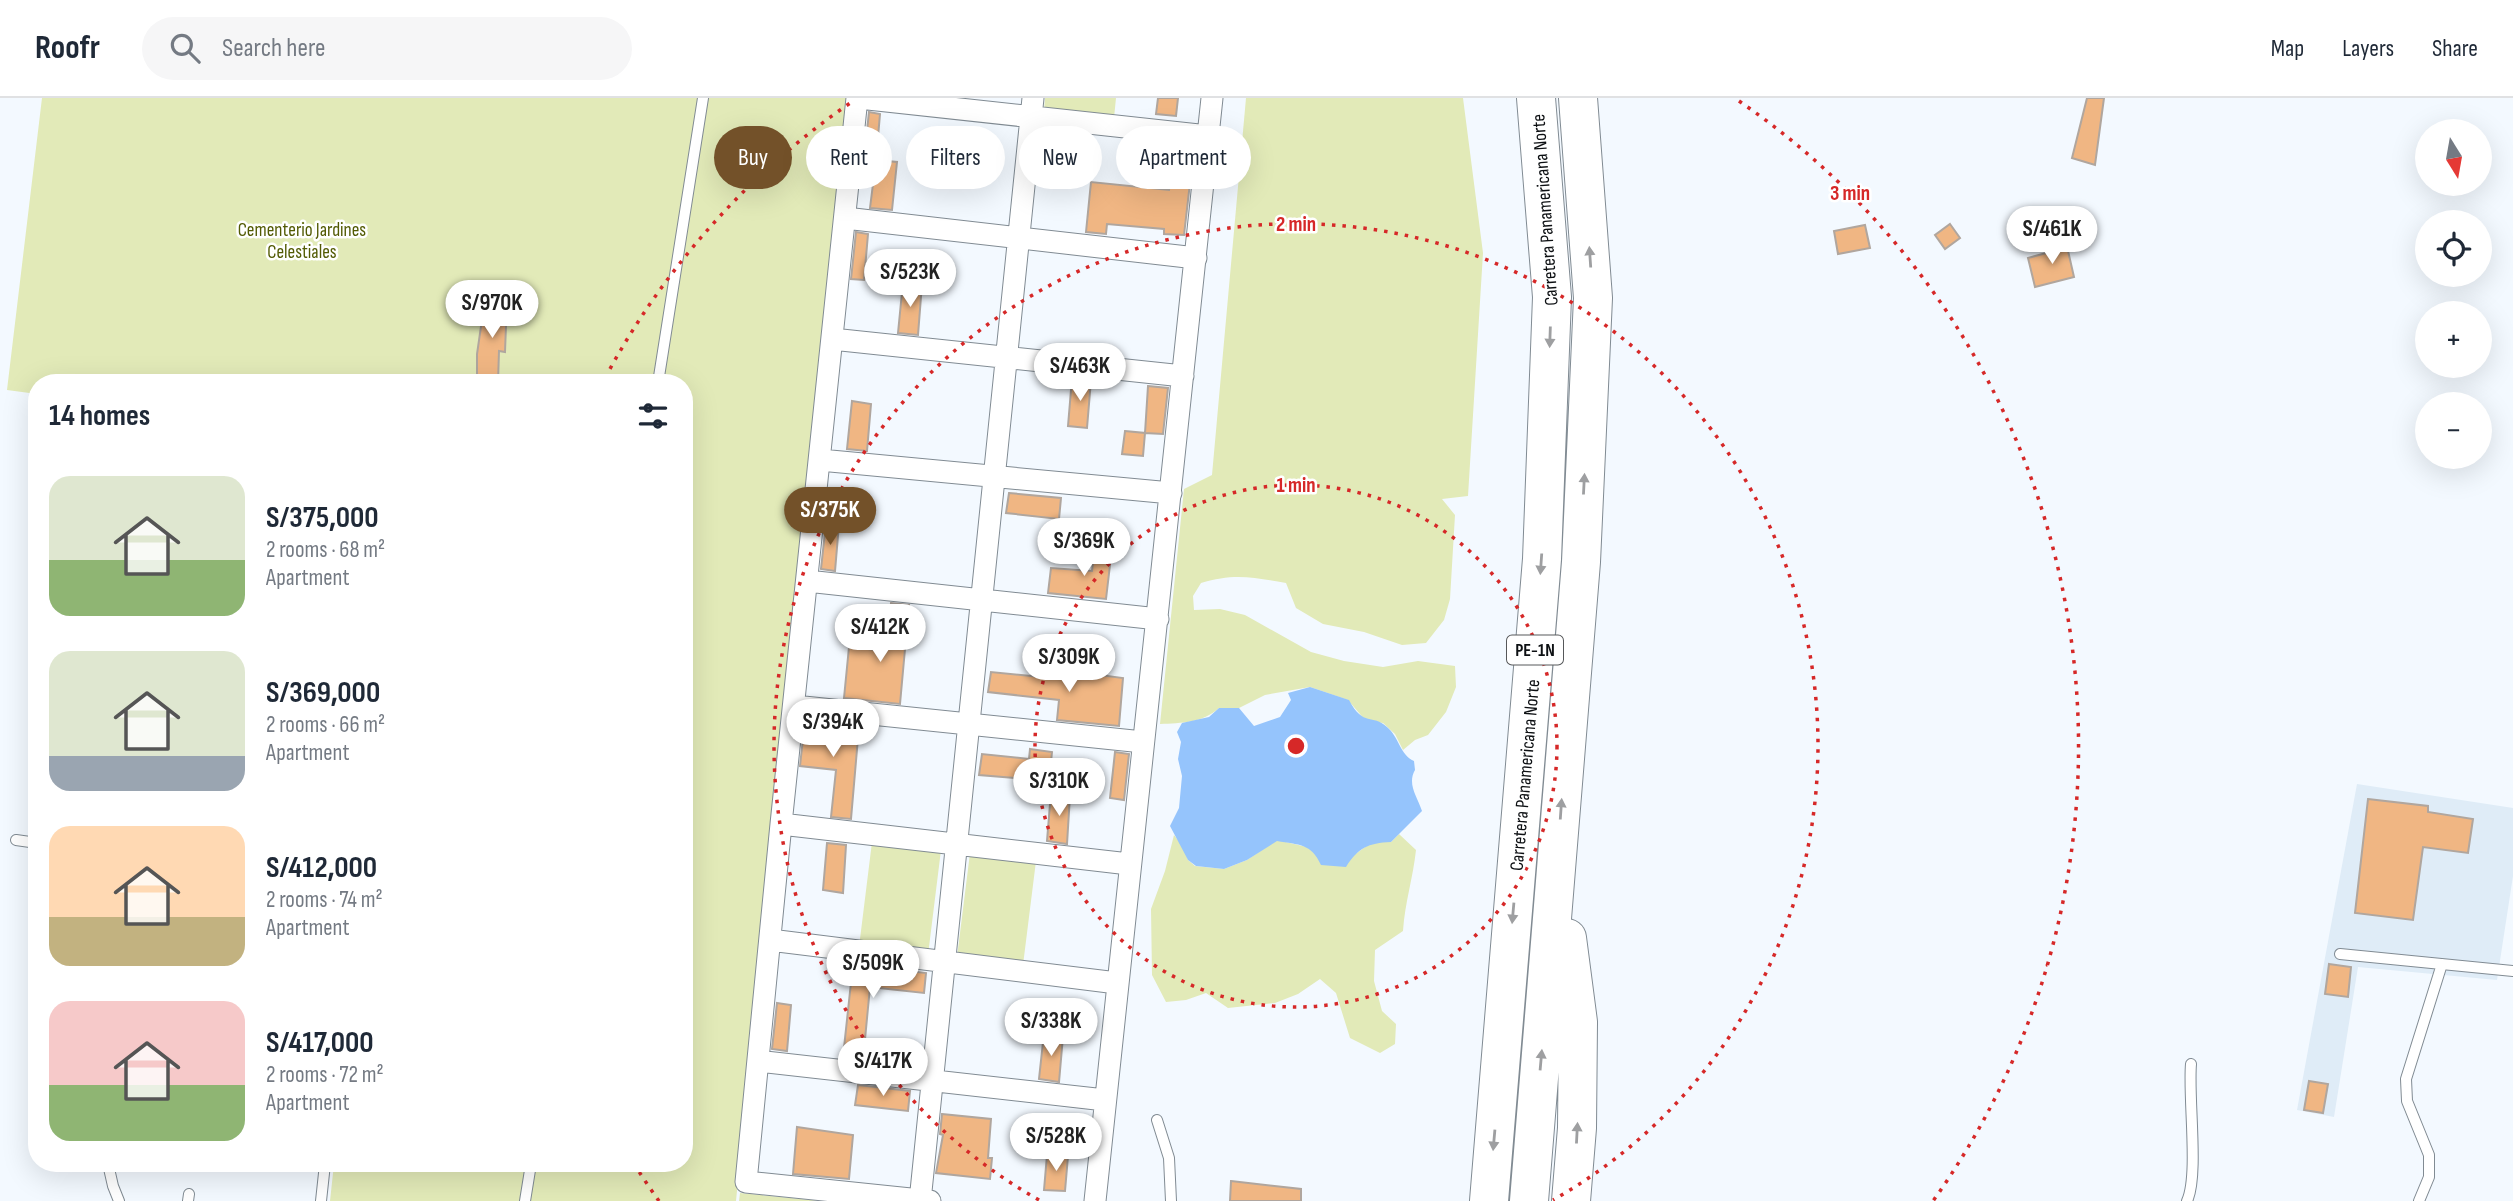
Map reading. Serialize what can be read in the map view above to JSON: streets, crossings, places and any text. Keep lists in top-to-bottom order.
{
  "streets": {
    "highway": ["Carretera Panamericana Norte", "PE-1N"]
  },
  "parks": ["Cementerio Jardines Celestiales"],
  "north": "bottom",
  "page": {
    "header": "Roofr",
    "search": "Search here",
    "nav": ["Map", "Layers", "Share"],
    "map_buttons": ["+", "−"],
    "chip": [
      "Buy",
      "Rent",
      "Filters",
      "New",
      "Apartment"
    ],
    "price": [
      "S/461K",
      "S/523K",
      "S/970K",
      "S/463K",
      "S/375K",
      "S/369K",
      "S/412K",
      "S/309K",
      "S/394K",
      "S/310K",
      "S/509K",
      "S/338K",
      "S/417K",
      "S/528K"
    ],
    "heading": "14 homes",
    "list": [
      {
        "name": "S/375,000",
        "note": "2 rooms · 68 m² · Apartment"
      },
      {
        "name": "S/369,000",
        "note": "2 rooms · 66 m² · Apartment"
      },
      {
        "name": "S/412,000",
        "note": "2 rooms · 74 m² · Apartment"
      },
      {
        "name": "S/417,000",
        "note": "2 rooms · 72 m² · Apartment"
      }
    ]
  },
  "rings": ["3 min", "2 min", "1 min"]
}
